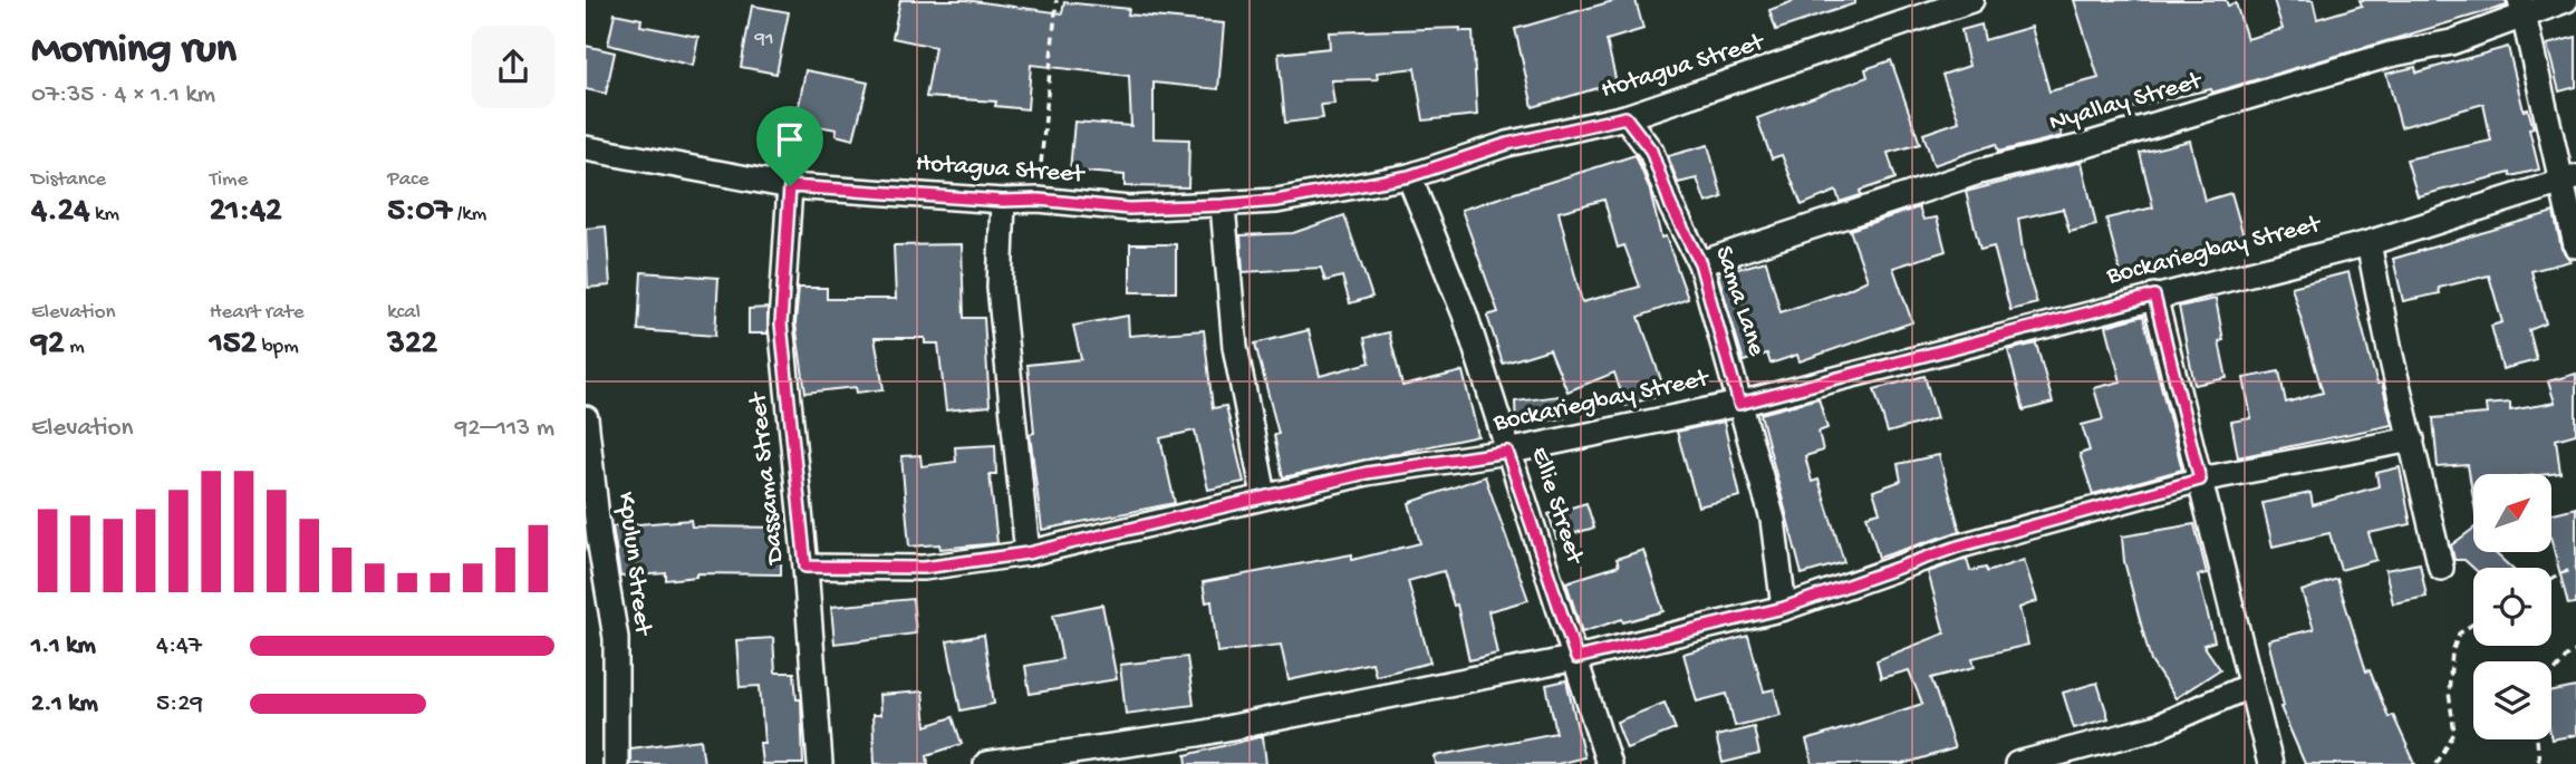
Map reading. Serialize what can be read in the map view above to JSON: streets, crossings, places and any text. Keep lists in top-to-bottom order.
{
  "streets": {
    "street": [
      "Hotagua Street",
      "Nyallay Street",
      "Bockariegbay Street",
      "Sama Lane",
      "Dassama Street",
      "Ellie Street",
      "Kpulun Street"
    ]
  },
  "crossings": [
    ["Hotagua Street", "Sama Lane"],
    ["Hotagua Street", "Dassama Street"],
    ["Hotagua Street", "Ellie Street"],
    ["Nyallay Street", "Sama Lane"],
    ["Bockariegbay Street", "Sama Lane"],
    ["Bockariegbay Street", "Dassama Street"],
    ["Bockariegbay Street", "Ellie Street"]
  ],
  "house_numbers": ["91"],
  "north": "top right",
  "page": {
    "heading": ["Morning run", "07:35 · 4 × 1.1 km"],
    "stats": [
      ["Distance", "4.24 km"],
      ["Time", "21:42"],
      ["Pace", "5:07 /km"],
      ["Elevation", "92 m"],
      ["Heart rate", "152 bpm"],
      ["kcal", "322"]
    ],
    "chart": ["Elevation", "92–113 m"],
    "list": [
      {
        "name": "1.1 km",
        "note": "4:47"
      },
      {
        "name": "2.1 km",
        "note": "5:29"
      }
    ]
  }
}
